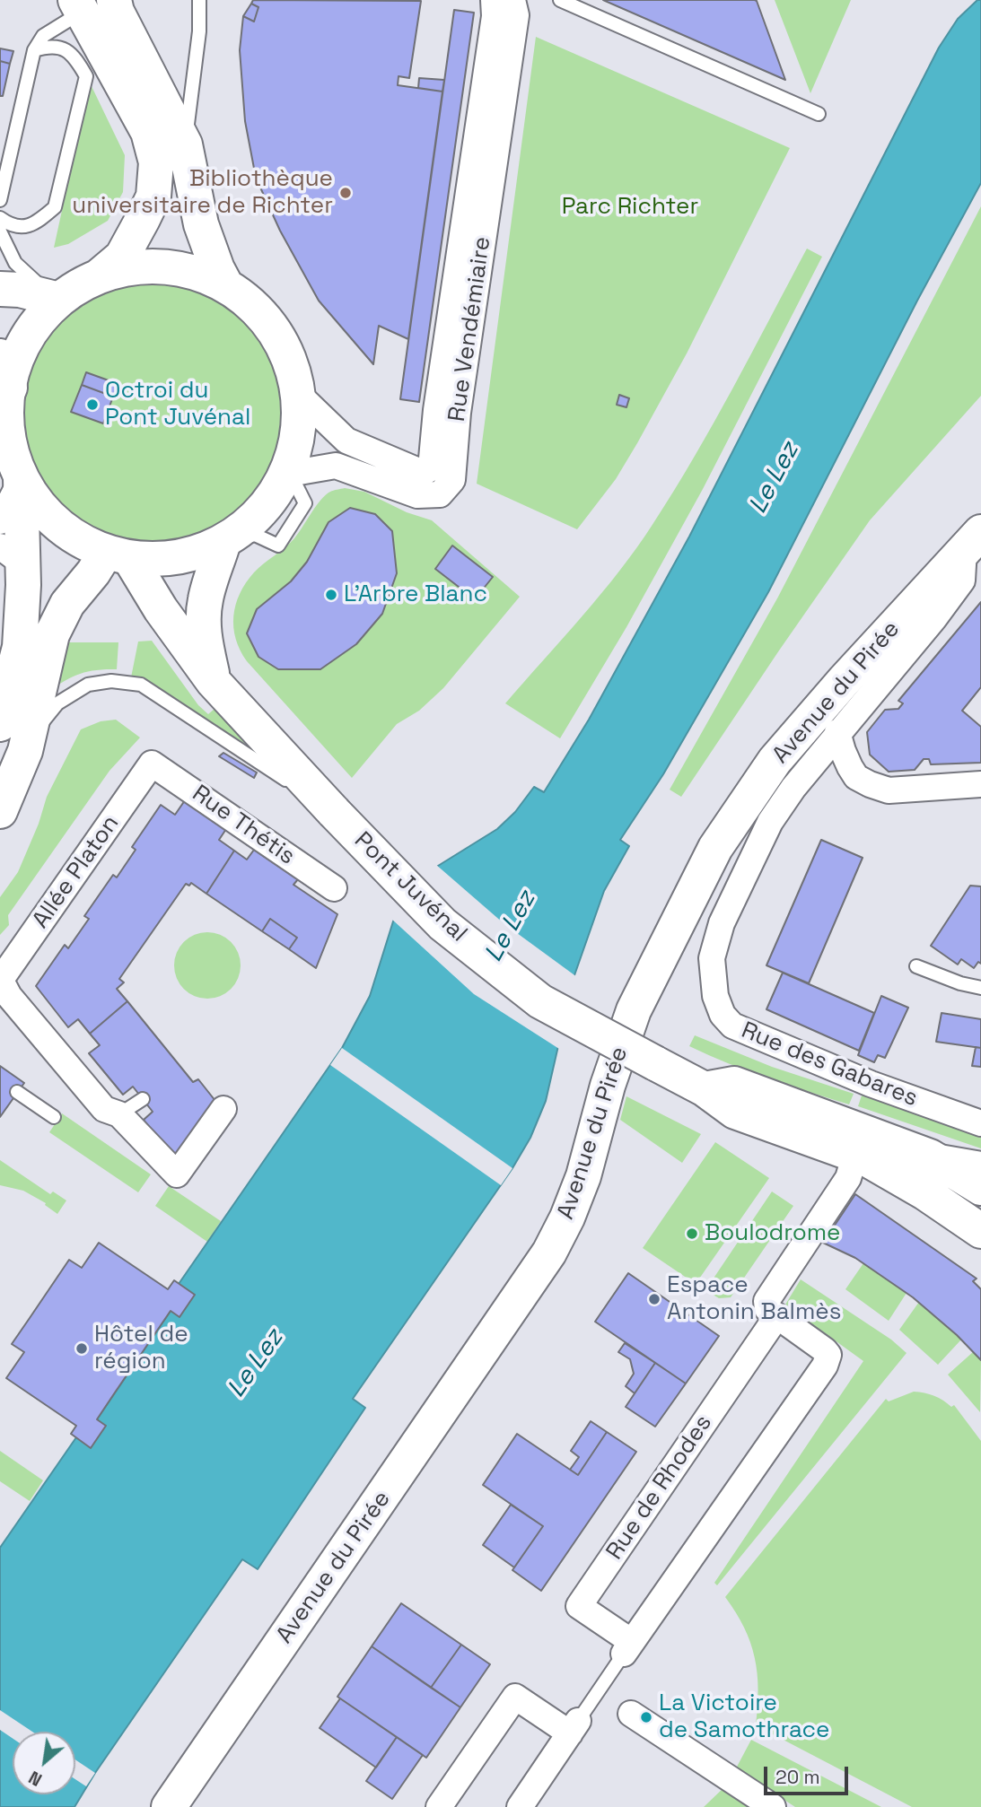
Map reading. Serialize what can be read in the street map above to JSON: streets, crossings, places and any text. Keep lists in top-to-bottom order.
{
  "streets": {
    "main road": ["Avenue du Pirée", "Pont Juvénal"],
    "street": [
      "Rue Vendémiaire",
      "Rue Thétis",
      "Allée Platon",
      "Rue des Gabares",
      "Rue de Rhodes"
    ]
  },
  "crossings": [
    ["Avenue du Pirée", "Rue des Gabares"],
    ["Rue Thétis", "Allée Platon"]
  ],
  "water": ["Le Lez"],
  "parks": ["Parc Richter"],
  "places": [
    "Bibliothèque universitaire de Richter",
    "Octroi du Pont Juvénal",
    "L'Arbre Blanc",
    "Boulodrome",
    "Espace Antonin Balmès",
    "Hôtel de région",
    "La Victoire de Samothrace"
  ],
  "scale_bar": "20 m",
  "north": "bottom left"
}
